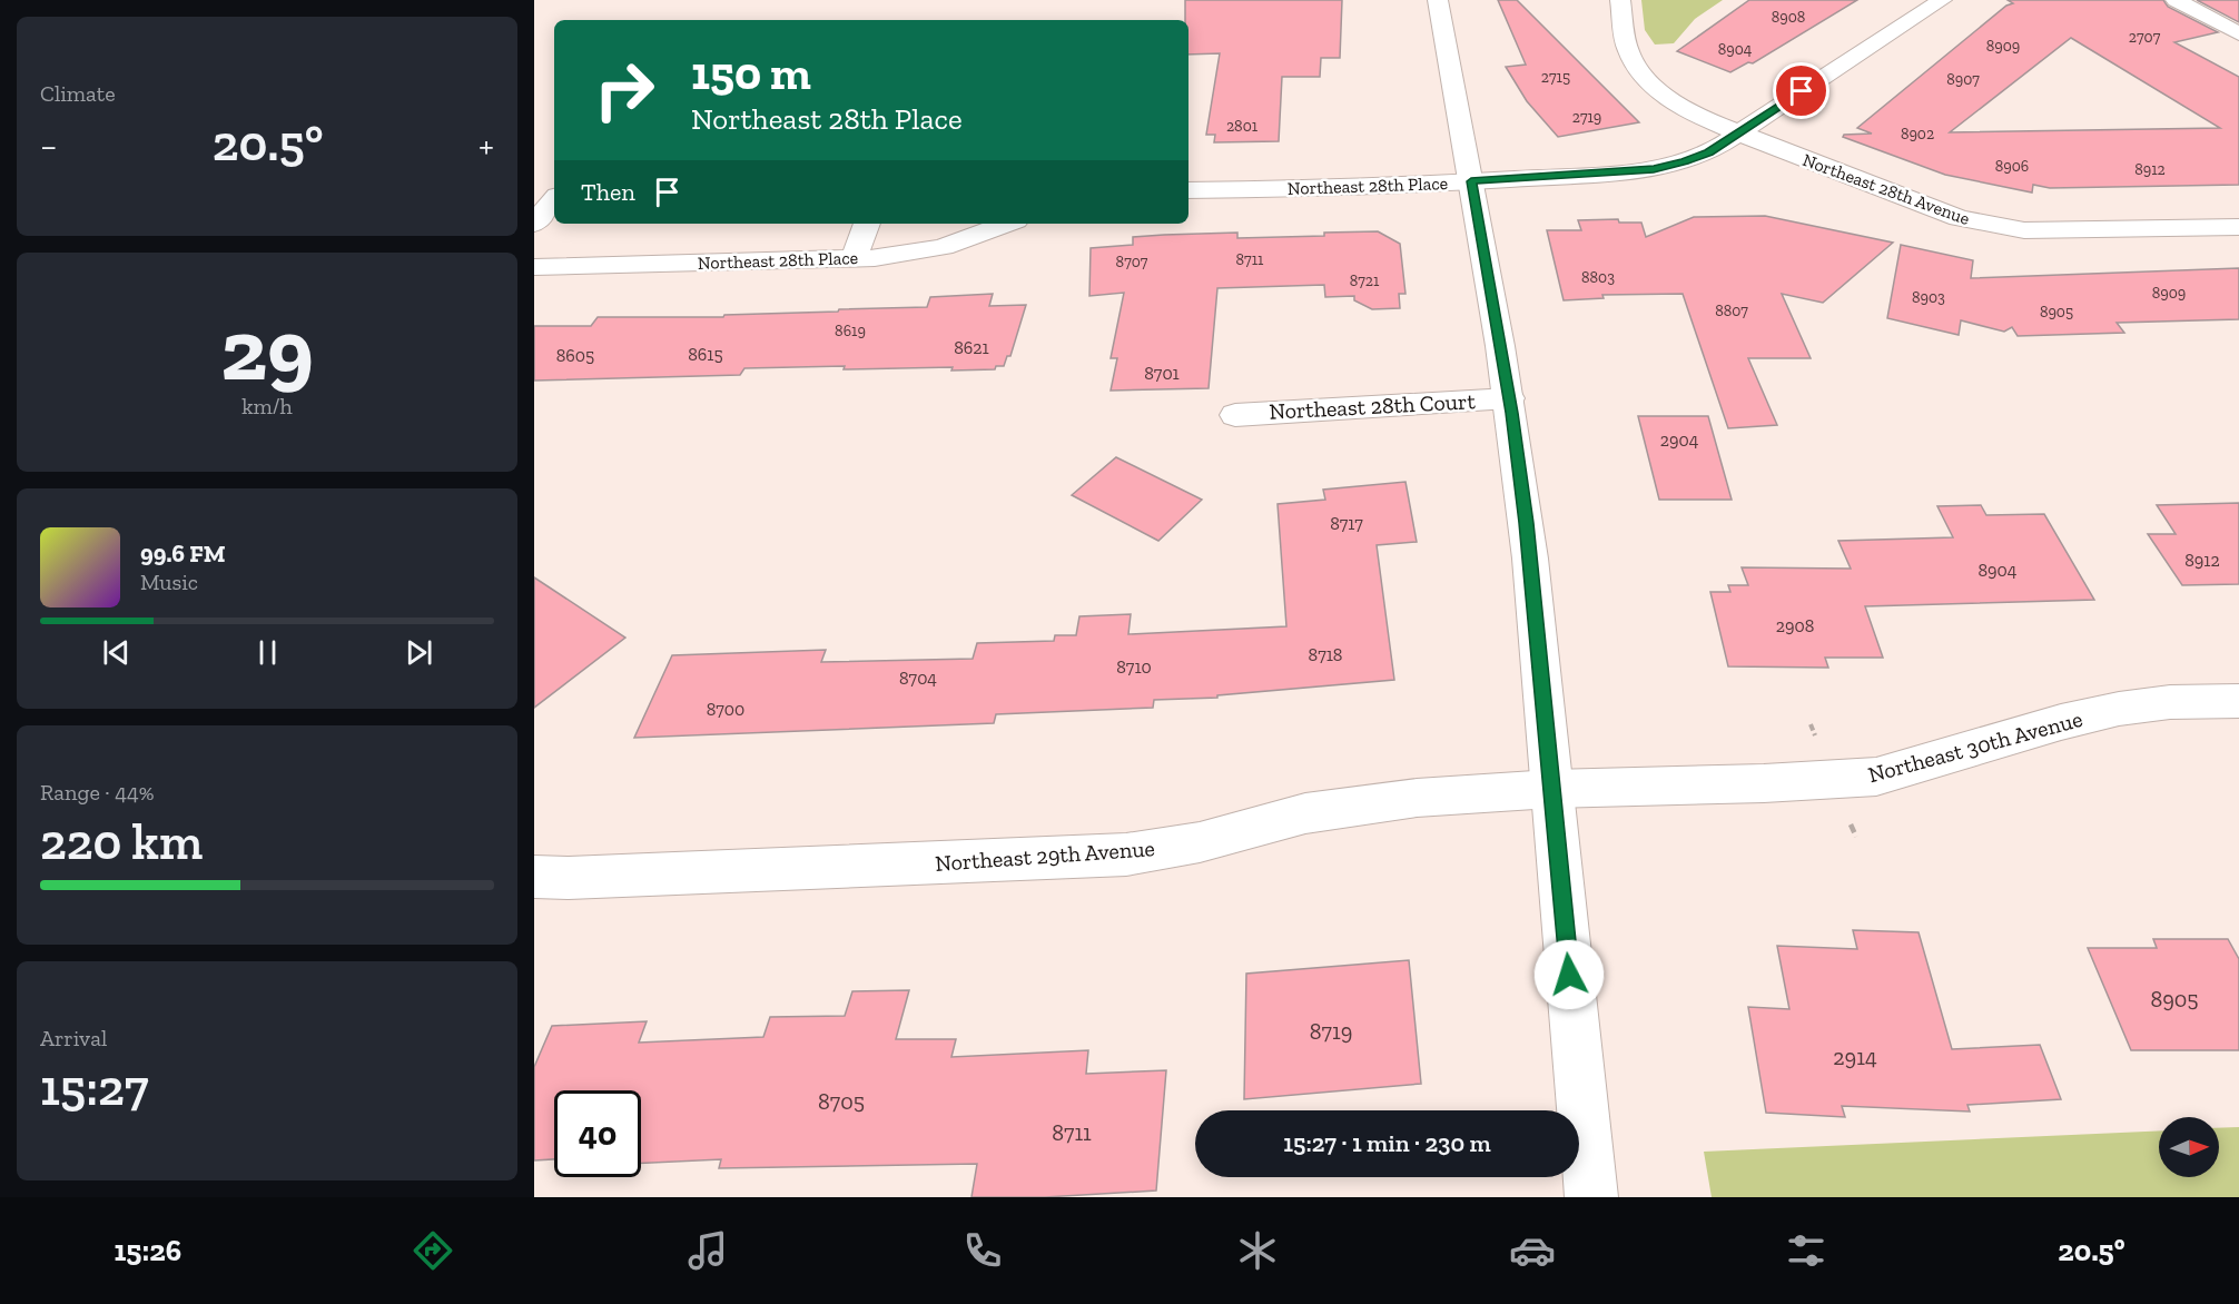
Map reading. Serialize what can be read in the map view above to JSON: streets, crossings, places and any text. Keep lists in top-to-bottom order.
{
  "streets": {
    "street": [
      "Northeast 28th Place",
      "Northeast 28th Avenue",
      "Northeast 28th Court",
      "Northeast 30th Avenue",
      "Northeast 29th Avenue"
    ]
  },
  "crossings": [
    ["Northeast 28th Place", "Northeast 28th Avenue"],
    ["Northeast 30th Avenue", "Northeast 29th Avenue"]
  ],
  "house_numbers": [
    "8908",
    "2707",
    "8909",
    "8904",
    "2715",
    "8907",
    "2719",
    "2801",
    "8902",
    "8906",
    "8912",
    "8711",
    "8707",
    "8803",
    "8721",
    "8909",
    "8903",
    "8807",
    "8905",
    "8619",
    "8621",
    "8615",
    "8605",
    "8701",
    "2904",
    "8717",
    "8912",
    "8904",
    "2908",
    "8718",
    "8710",
    "8704",
    "8700",
    "8905",
    "8719",
    "2914",
    "8705",
    "8711"
  ],
  "north": "right",
  "page": {
    "tile": [
      "Climate",
      ["29", "km/h"],
      ["Range · 44%", "220 km"],
      ["Arrival", "15:27"]
    ],
    "turn": ["150 m", "Northeast 28th Place"],
    "heat": ["−", "20.5°", "+"],
    "then": "Then",
    "song": ["99.6 FM", "Music"],
    "limit": "40",
    "trip": "15:27 · 1 min · 230 m",
    "tabs": ["15:26", "20.5°"]
  }
}
